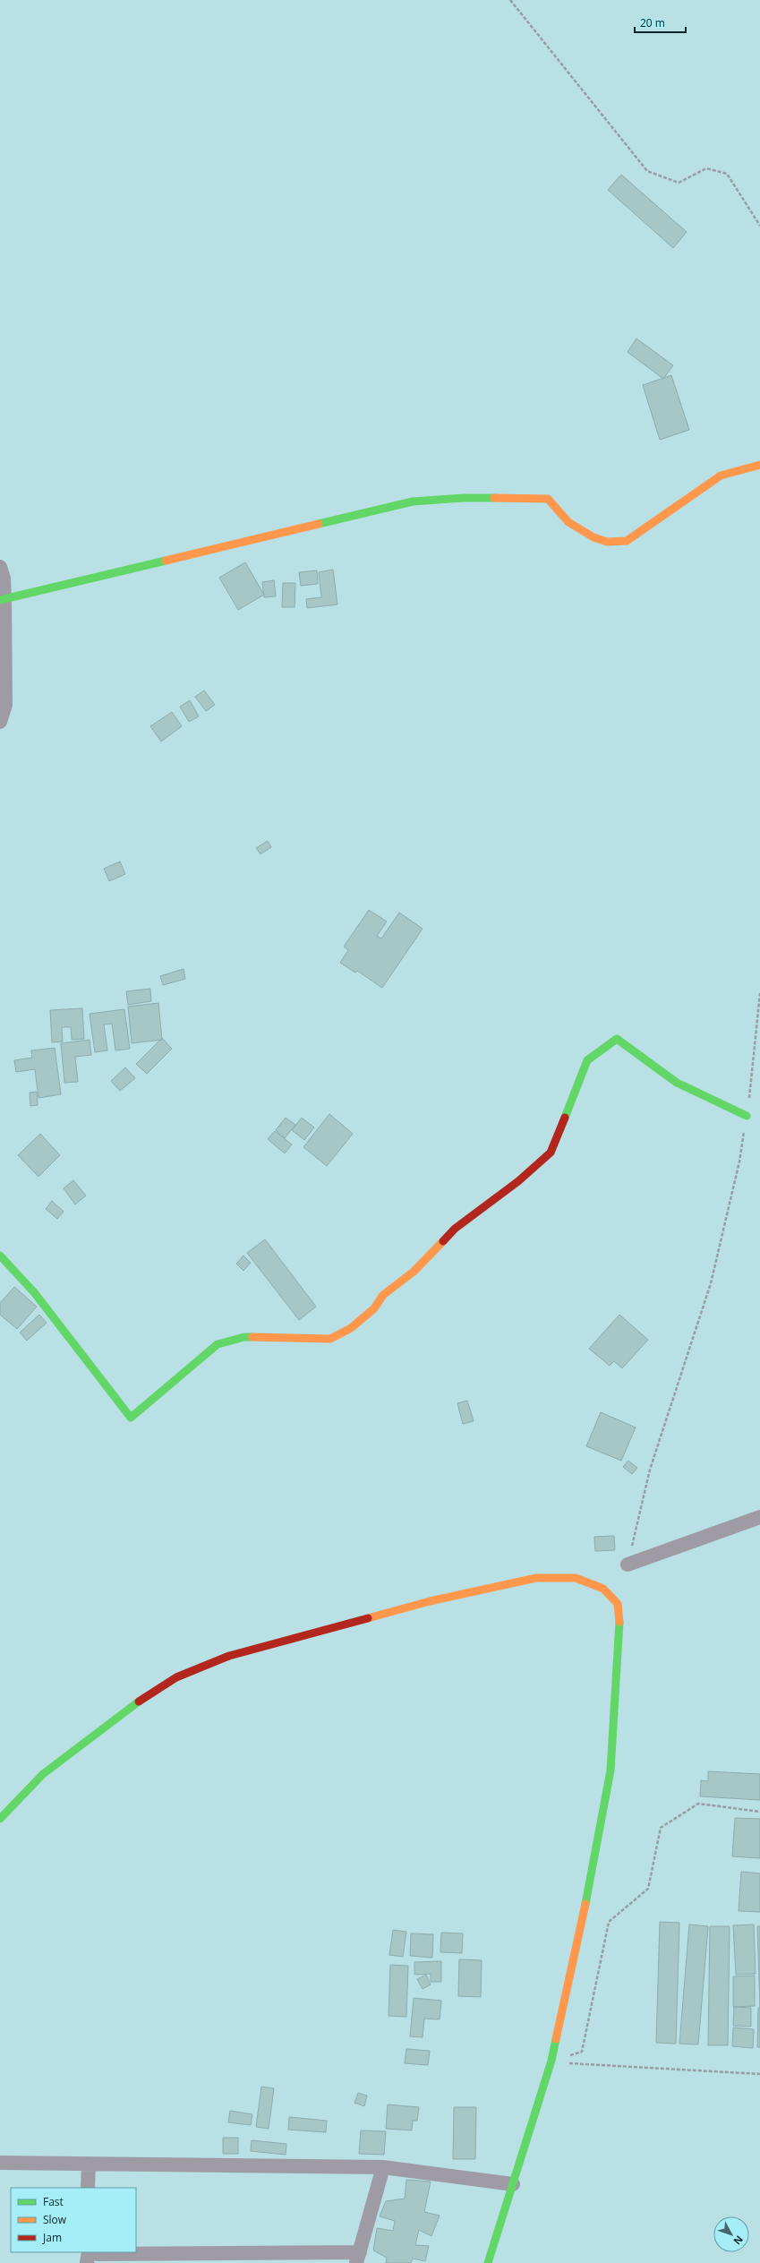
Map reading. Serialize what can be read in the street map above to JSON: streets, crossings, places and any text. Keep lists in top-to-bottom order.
{
  "legend": ["Fast", "Slow", "Jam"],
  "scale_bar": "20 m",
  "north": "bottom right"
}
